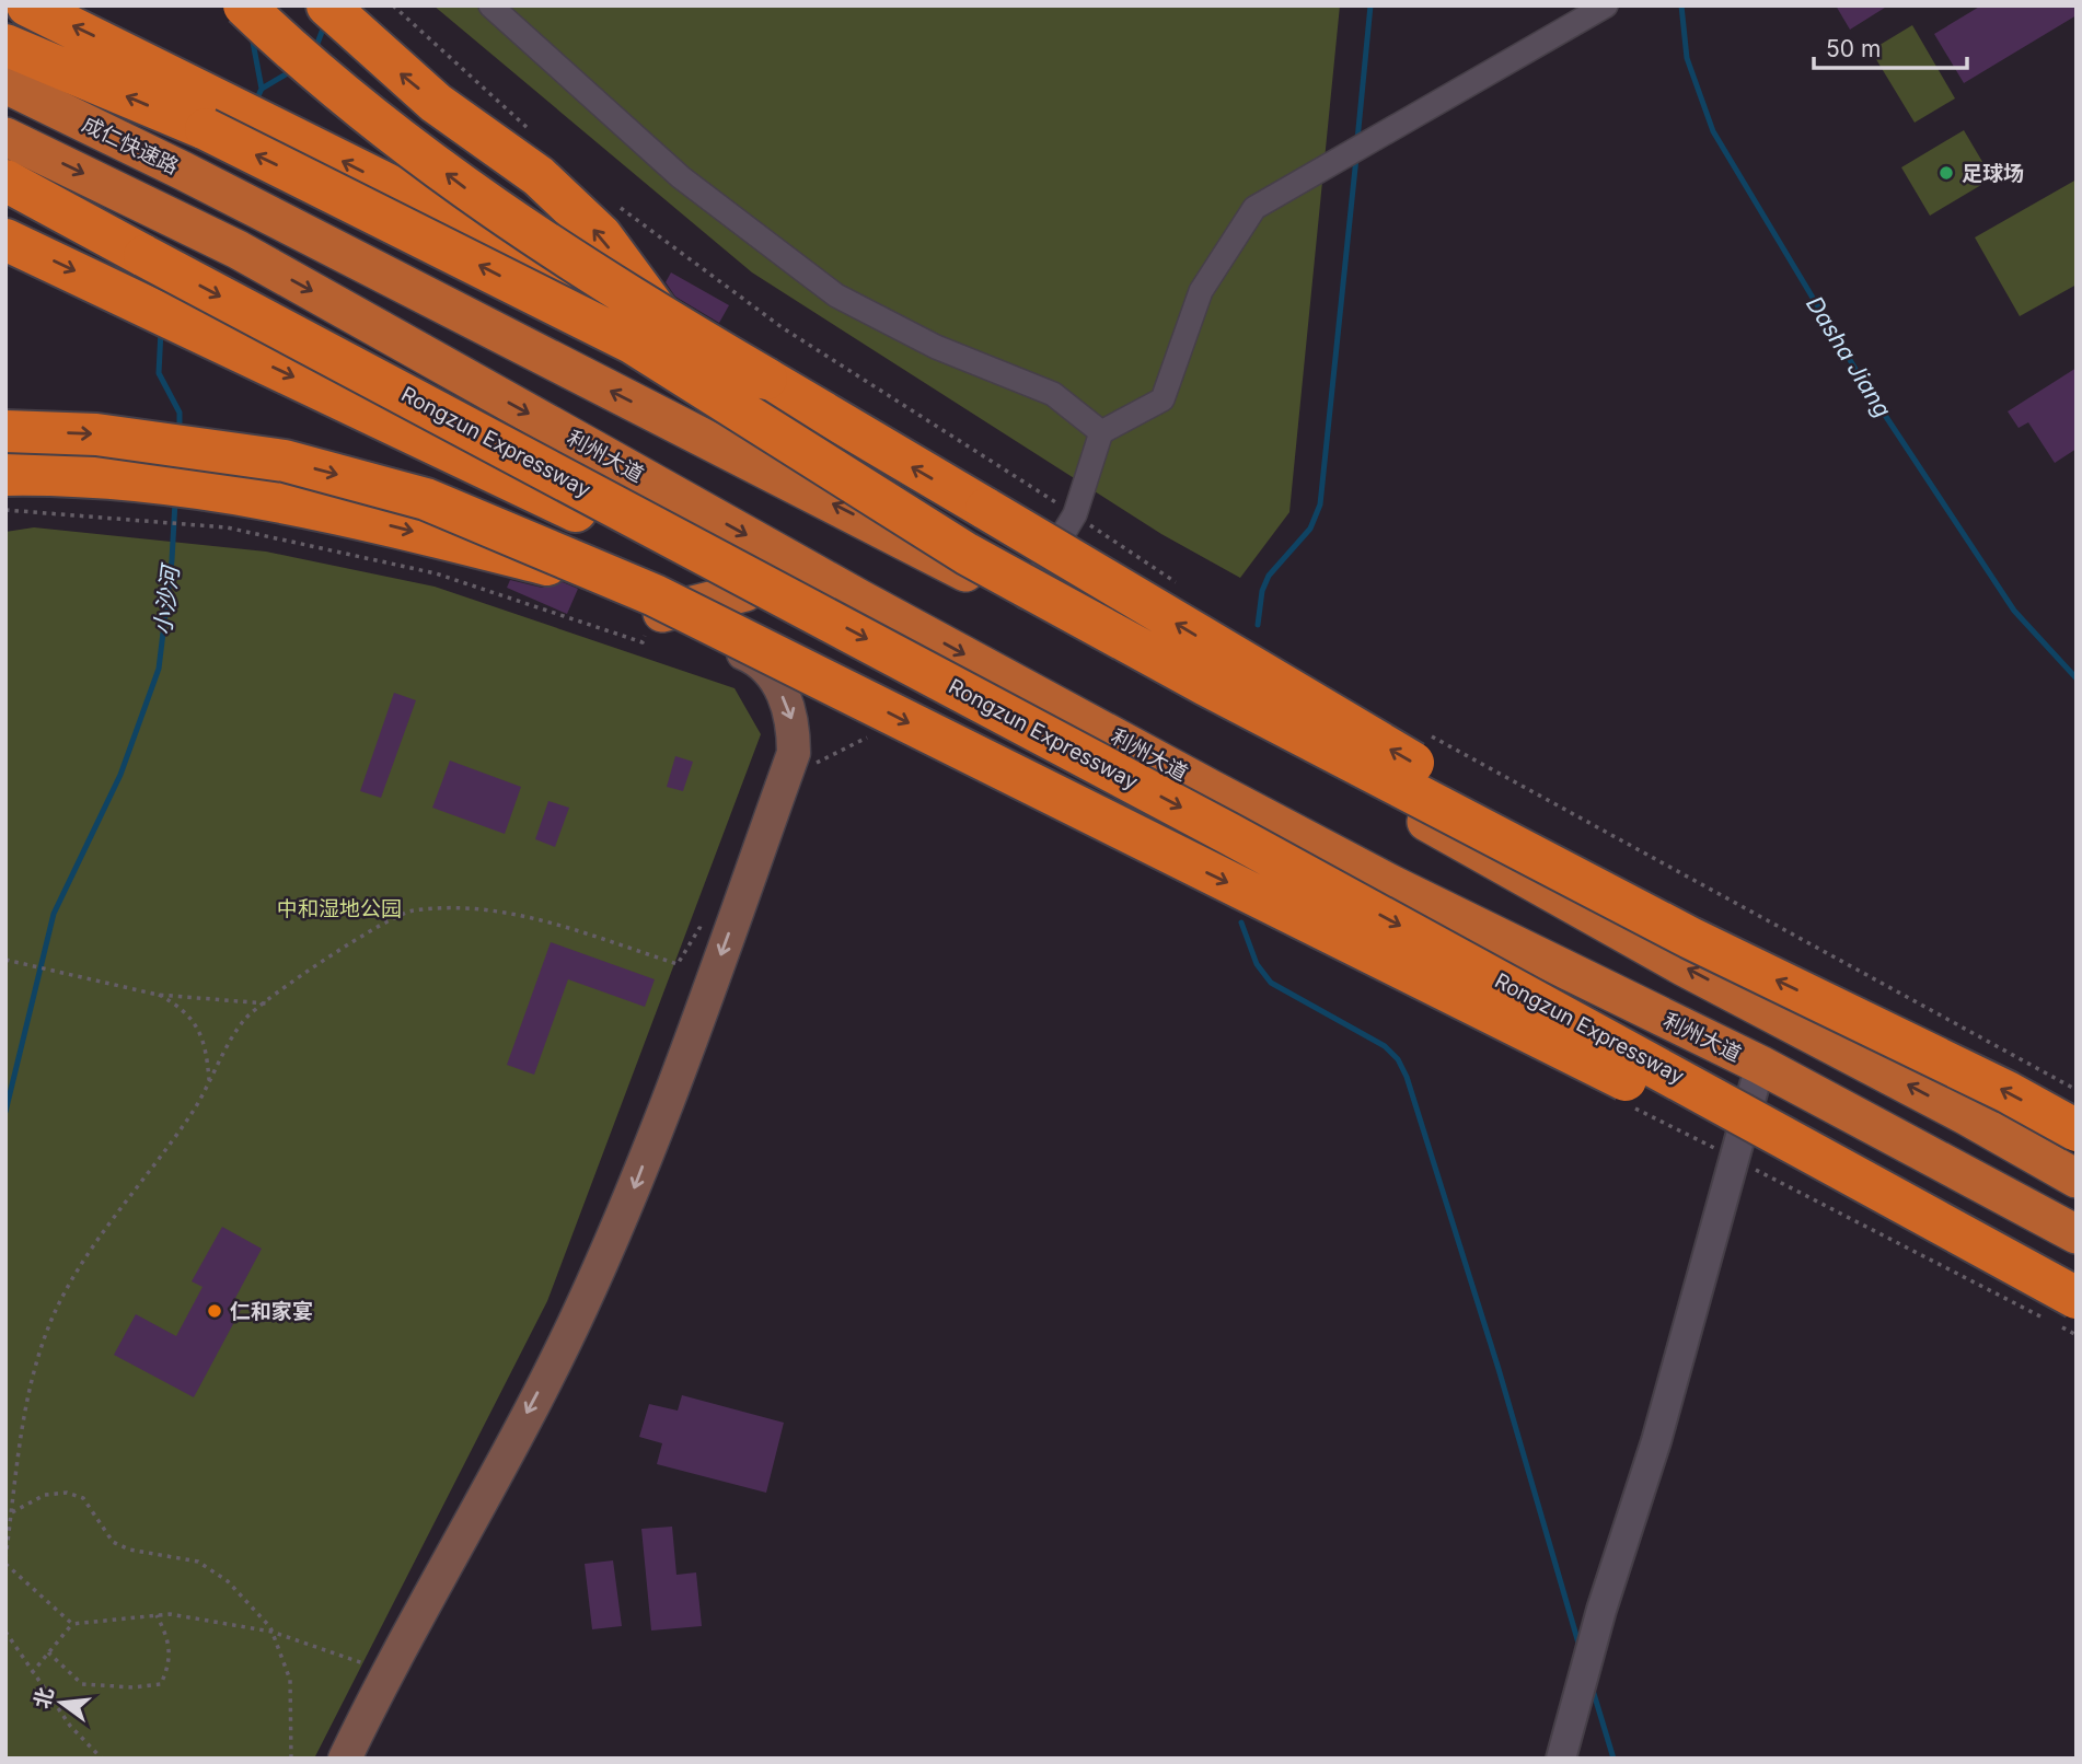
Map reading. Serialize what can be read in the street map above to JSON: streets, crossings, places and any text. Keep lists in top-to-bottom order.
{
  "streets": {
    "highway": ["成仁快速路", "Rongzun Expressway", "利州大道"]
  },
  "water": ["Dasha Jiang", "小沙河"],
  "parks": ["中和湿地公园"],
  "places": ["足球场", "仁和家宴"],
  "scale_bar": "50 m",
  "north": "left"
}
